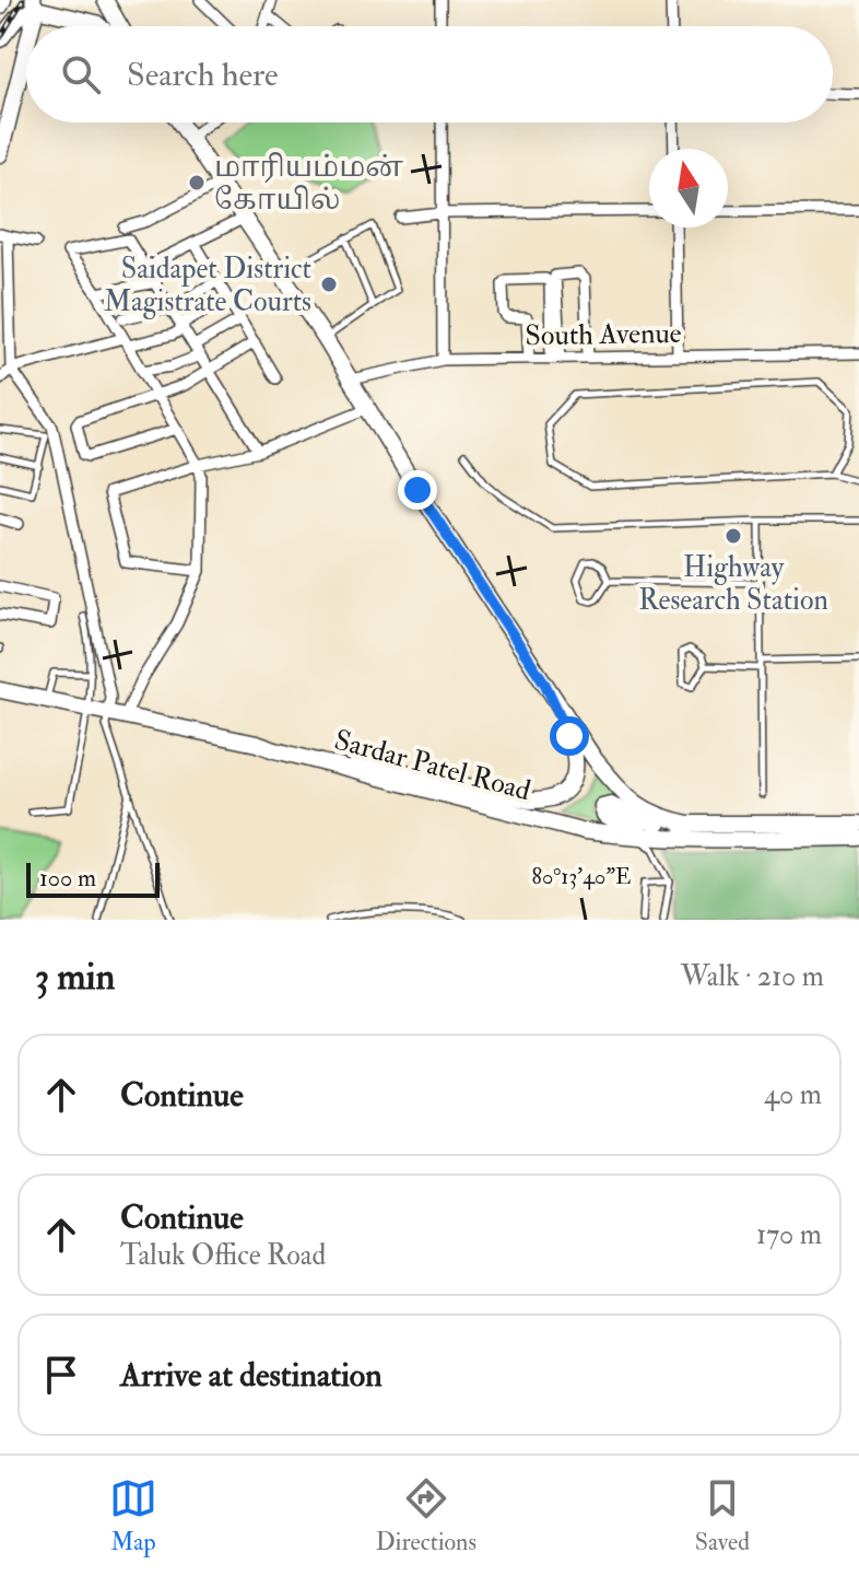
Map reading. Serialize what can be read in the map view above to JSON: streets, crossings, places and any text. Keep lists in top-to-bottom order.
{
  "streets": {
    "main road": ["Sardar Patel Road"],
    "street": ["South Avenue"]
  },
  "places": ["மாரியம்மன் கோயில்", "Saidapet District Magistrate Courts", "Highway Research Station"],
  "scale_bar": "100 m",
  "north": "top",
  "page": {
    "search": "Search here",
    "scale": "100 m",
    "heading": ["3 min", "Walk · 210 m"],
    "list": [
      ["Continue", "40 m"],
      ["Continue", "Taluk Office Road", "170 m"],
      "Arrive at destination"
    ],
    "nav": ["Map", "Directions", "Saved"]
  },
  "coordinates": ["80°13'40\"E"]
}
